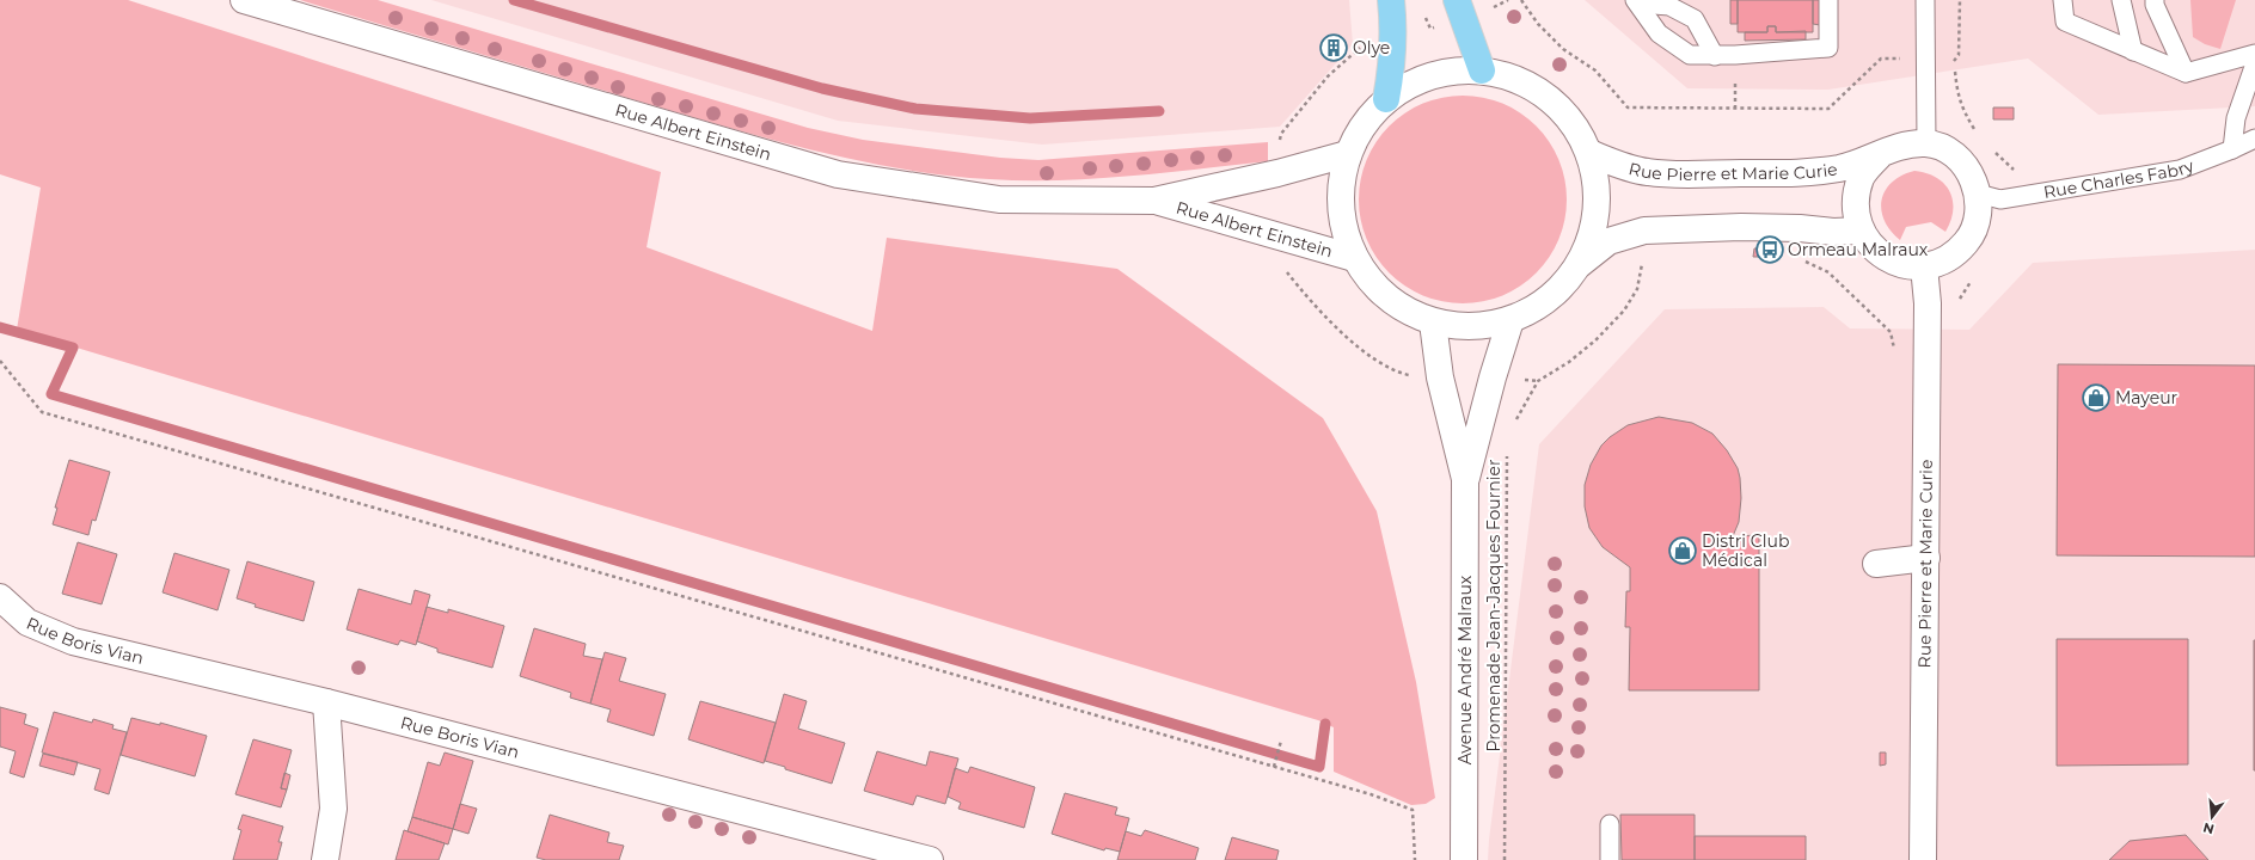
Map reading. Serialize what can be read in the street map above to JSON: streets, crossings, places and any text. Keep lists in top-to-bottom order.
{
  "streets": {
    "street": [
      "Rue Albert Einstein",
      "Rue Pierre et Marie Curie",
      "Rue Boris Vian",
      "Avenue André Malraux"
    ],
    "lane": ["Rue Charles Fabry"],
    "path": ["Promenade Jean-Jacques Fournier"]
  },
  "crossings": [
    ["Rue Pierre et Marie Curie", "Rue Charles Fabry"]
  ],
  "places": {
    "building": ["Olye"],
    "bus stop": ["Ormeau Malraux"],
    "shop": ["Mayeur", "Distri Club Médical"]
  },
  "north": "bottom"
}
